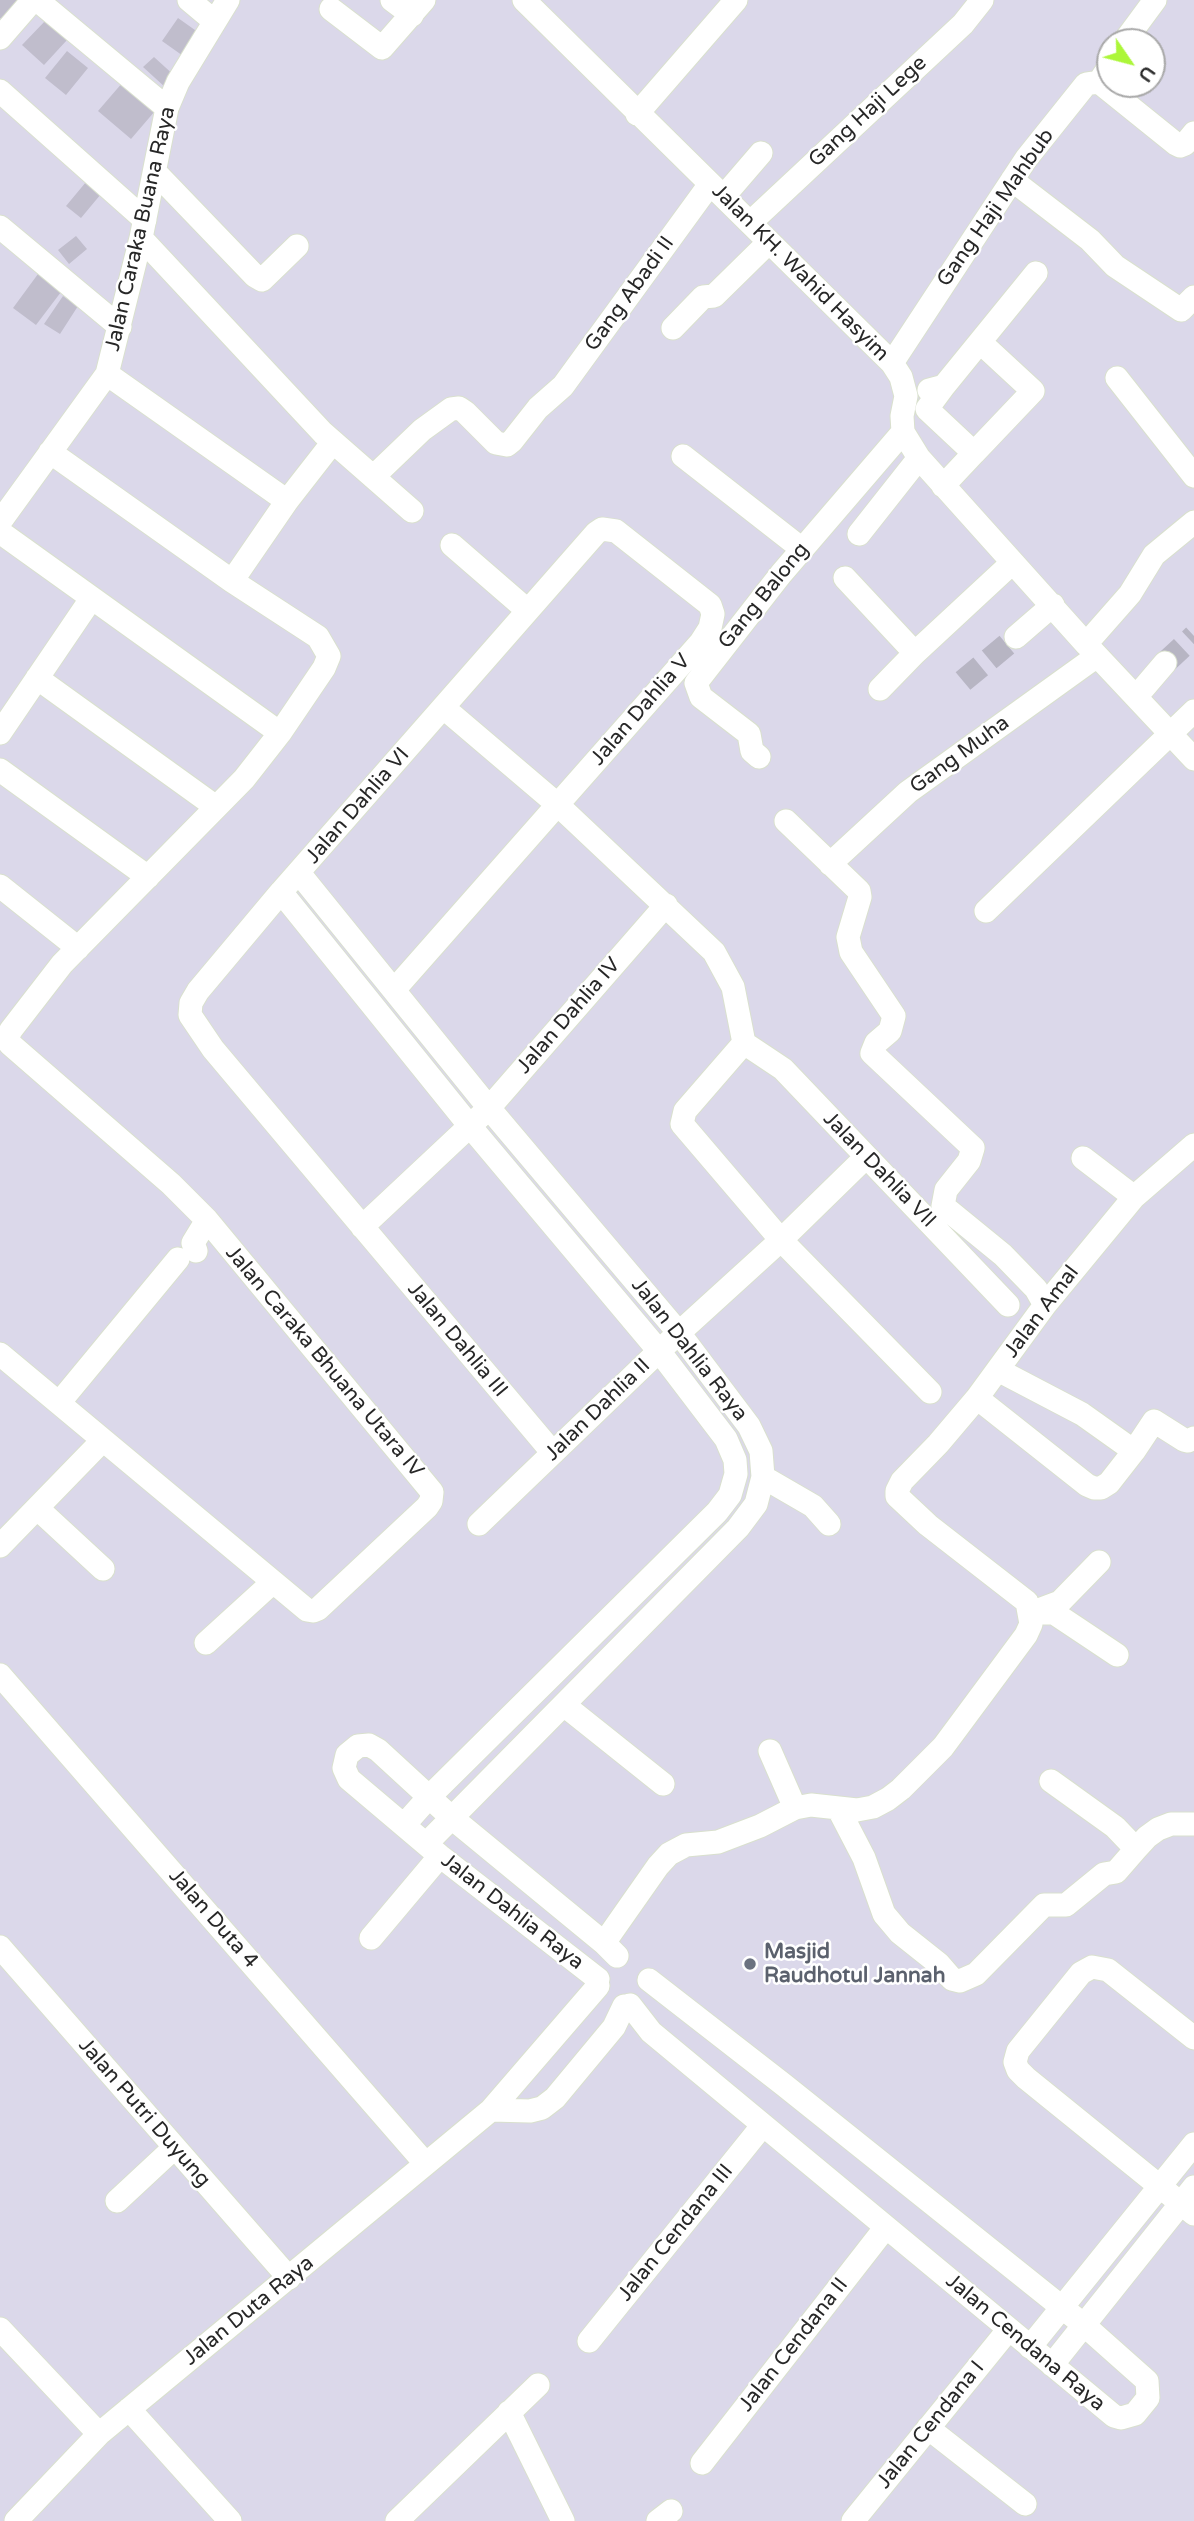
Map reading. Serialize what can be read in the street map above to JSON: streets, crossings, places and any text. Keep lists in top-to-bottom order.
{
  "streets": {
    "street": [
      "Gang Haji Lege",
      "Gang Haji Mahbub",
      "Jalan Caraka Buana Raya",
      "Jalan KH. Wahid Hasyim",
      "Gang Abadi II",
      "Gang Balong",
      "Jalan Dahlia V",
      "Gang Muha",
      "Jalan Dahlia VI",
      "Jalan Dahlia IV",
      "Jalan Dahlia VII",
      "Jalan Amal",
      "Jalan Dahlia III",
      "Jalan Dahlia Raya",
      "Jalan Caraka Bhuana Utara IV",
      "Jalan Dahlia II",
      "Jalan Duta 4",
      "Jalan Putri Duyung",
      "Jalan Cendana III",
      "Jalan Duta Raya",
      "Jalan Cendana Raya",
      "Jalan Cendana II",
      "Jalan Cendana I"
    ]
  },
  "crossings": [
    ["Gang Haji Lege", "Jalan KH. Wahid Hasyim"],
    ["Gang Haji Mahbub", "Jalan KH. Wahid Hasyim"],
    ["Jalan KH. Wahid Hasyim", "Gang Abadi II"],
    ["Jalan KH. Wahid Hasyim", "Gang Balong"],
    ["Jalan Dahlia V", "Jalan Dahlia VI"],
    ["Jalan Dahlia V", "Jalan Dahlia Raya"],
    ["Jalan Dahlia VI", "Jalan Dahlia III"],
    ["Jalan Dahlia VI", "Jalan Dahlia Raya"],
    ["Jalan Dahlia IV", "Jalan Dahlia Raya"],
    ["Jalan Dahlia VII", "Jalan Dahlia II"],
    ["Jalan Dahlia III", "Jalan Dahlia II"],
    ["Jalan Dahlia Raya", "Jalan Dahlia II"],
    ["Jalan Dahlia Raya", "Jalan Duta Raya"],
    ["Jalan Dahlia Raya", "Jalan Cendana Raya"],
    ["Jalan Duta 4", "Jalan Duta Raya"],
    ["Jalan Putri Duyung", "Jalan Duta Raya"],
    ["Jalan Cendana III", "Jalan Cendana Raya"],
    ["Jalan Duta Raya", "Jalan Cendana Raya"],
    ["Jalan Cendana Raya", "Jalan Cendana II"],
    ["Jalan Cendana Raya", "Jalan Cendana I"]
  ],
  "places": ["Masjid Raudhotul Jannah"],
  "north": "bottom right"
}
